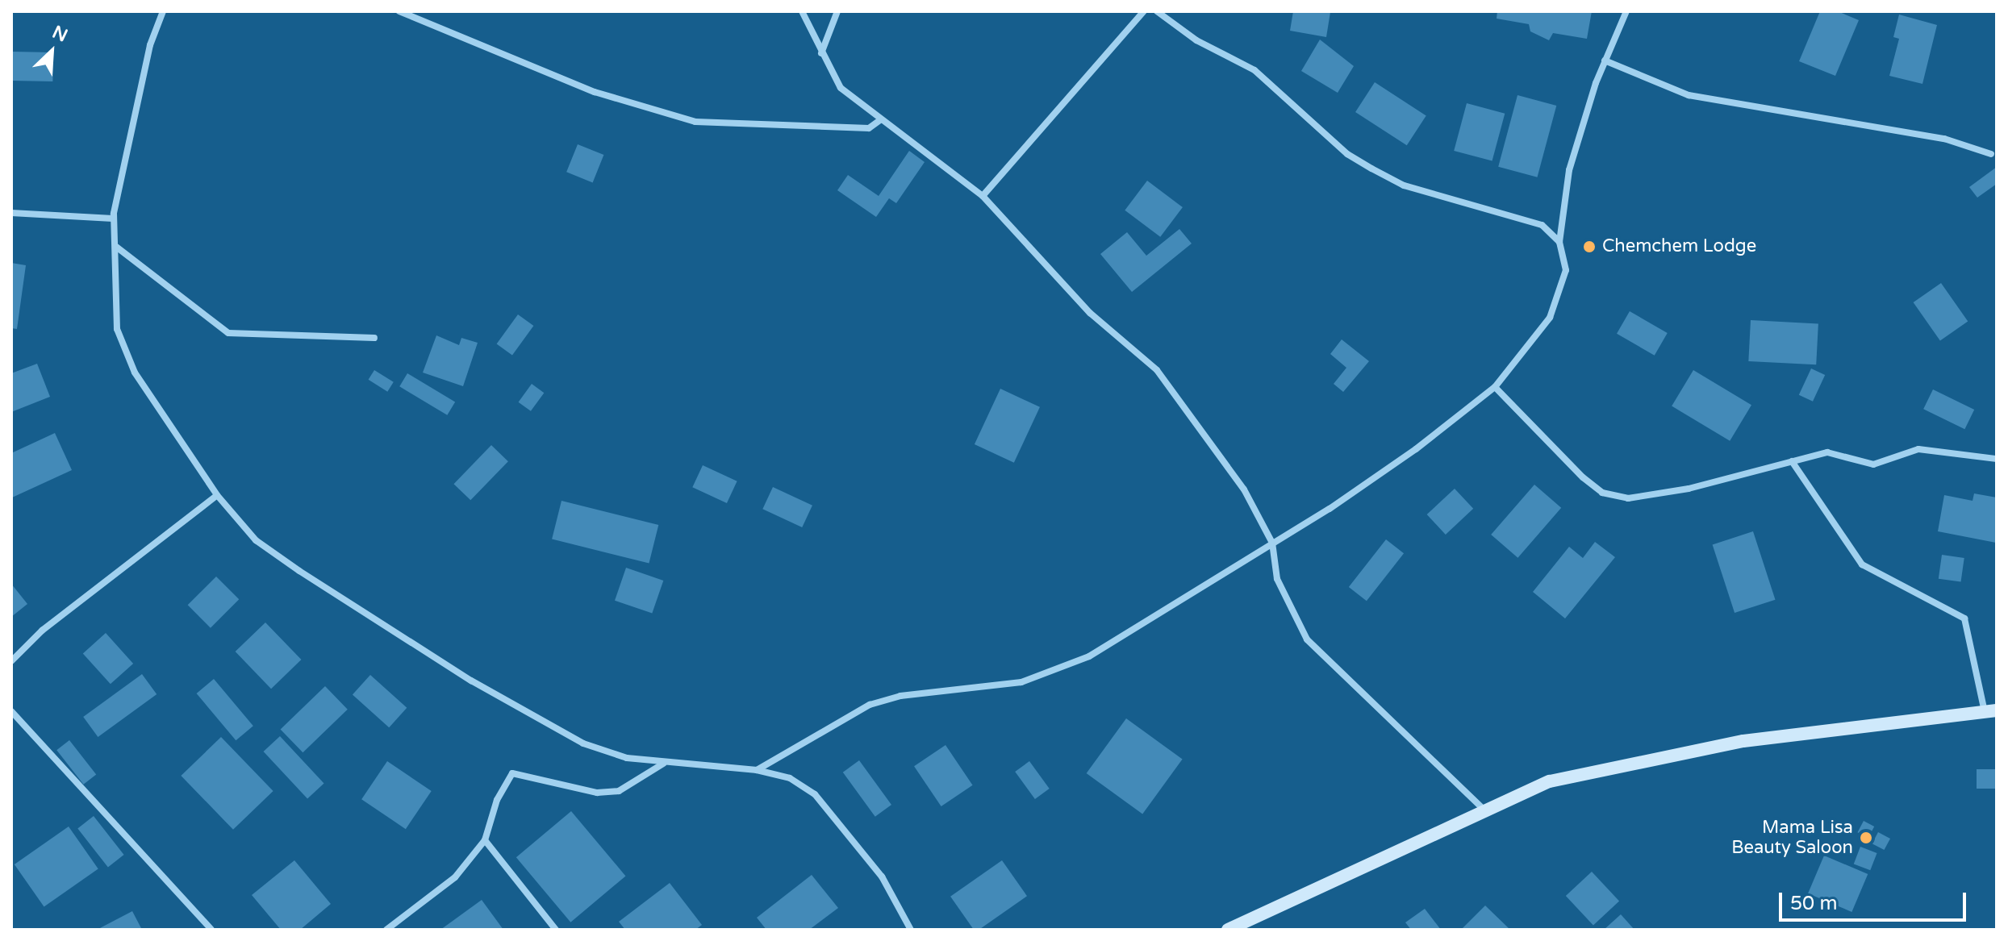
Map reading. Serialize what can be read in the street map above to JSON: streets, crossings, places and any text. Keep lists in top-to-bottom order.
{
  "places": ["Chemchem Lodge", "Mama Lisa Beauty Saloon"],
  "scale_bar": "50 m",
  "north": "top right"
}
